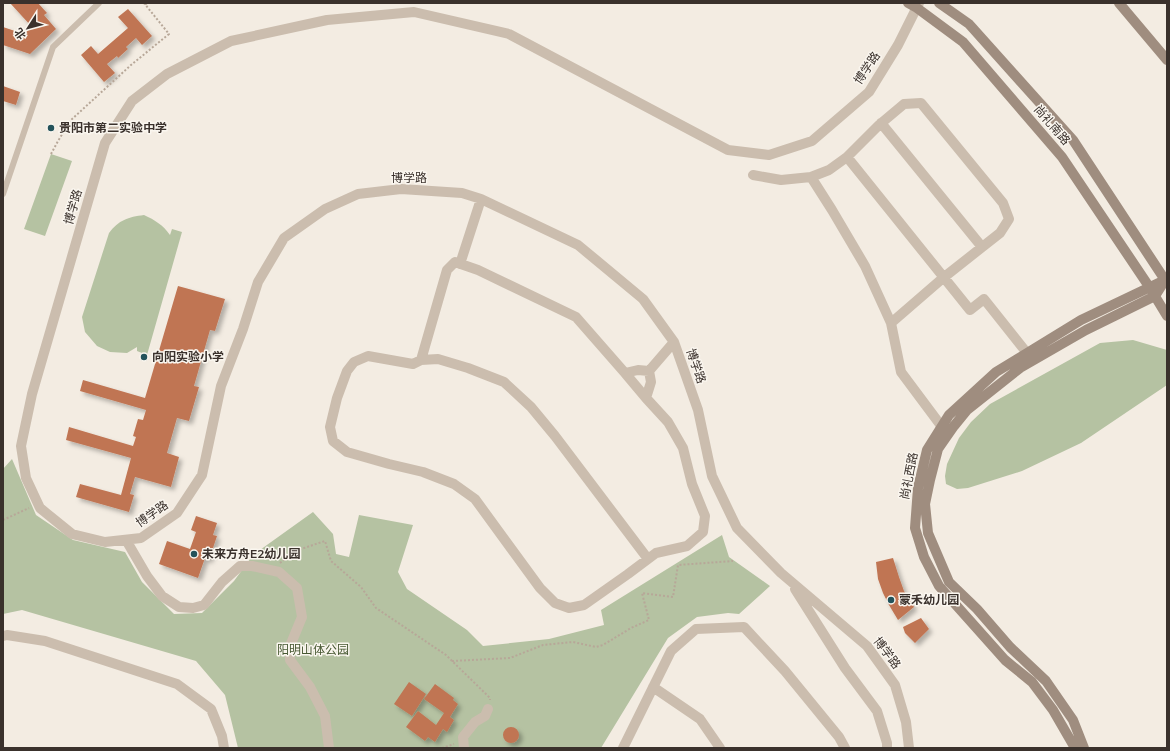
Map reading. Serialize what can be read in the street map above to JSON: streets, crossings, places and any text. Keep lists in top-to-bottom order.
{
  "streets": {
    "street": ["博学路", "尚礼南路", "尚礼西路"]
  },
  "crossings": [
    ["博学路", "尚礼南路"],
    ["尚礼南路", "尚礼西路"]
  ],
  "parks": ["阳明山体公园"],
  "places": [
    "贵阳市第二实验中学",
    "向阳实验小学",
    "未来方舟E2幼儿园",
    "蒙禾幼儿园"
  ],
  "north": "bottom left"
}
